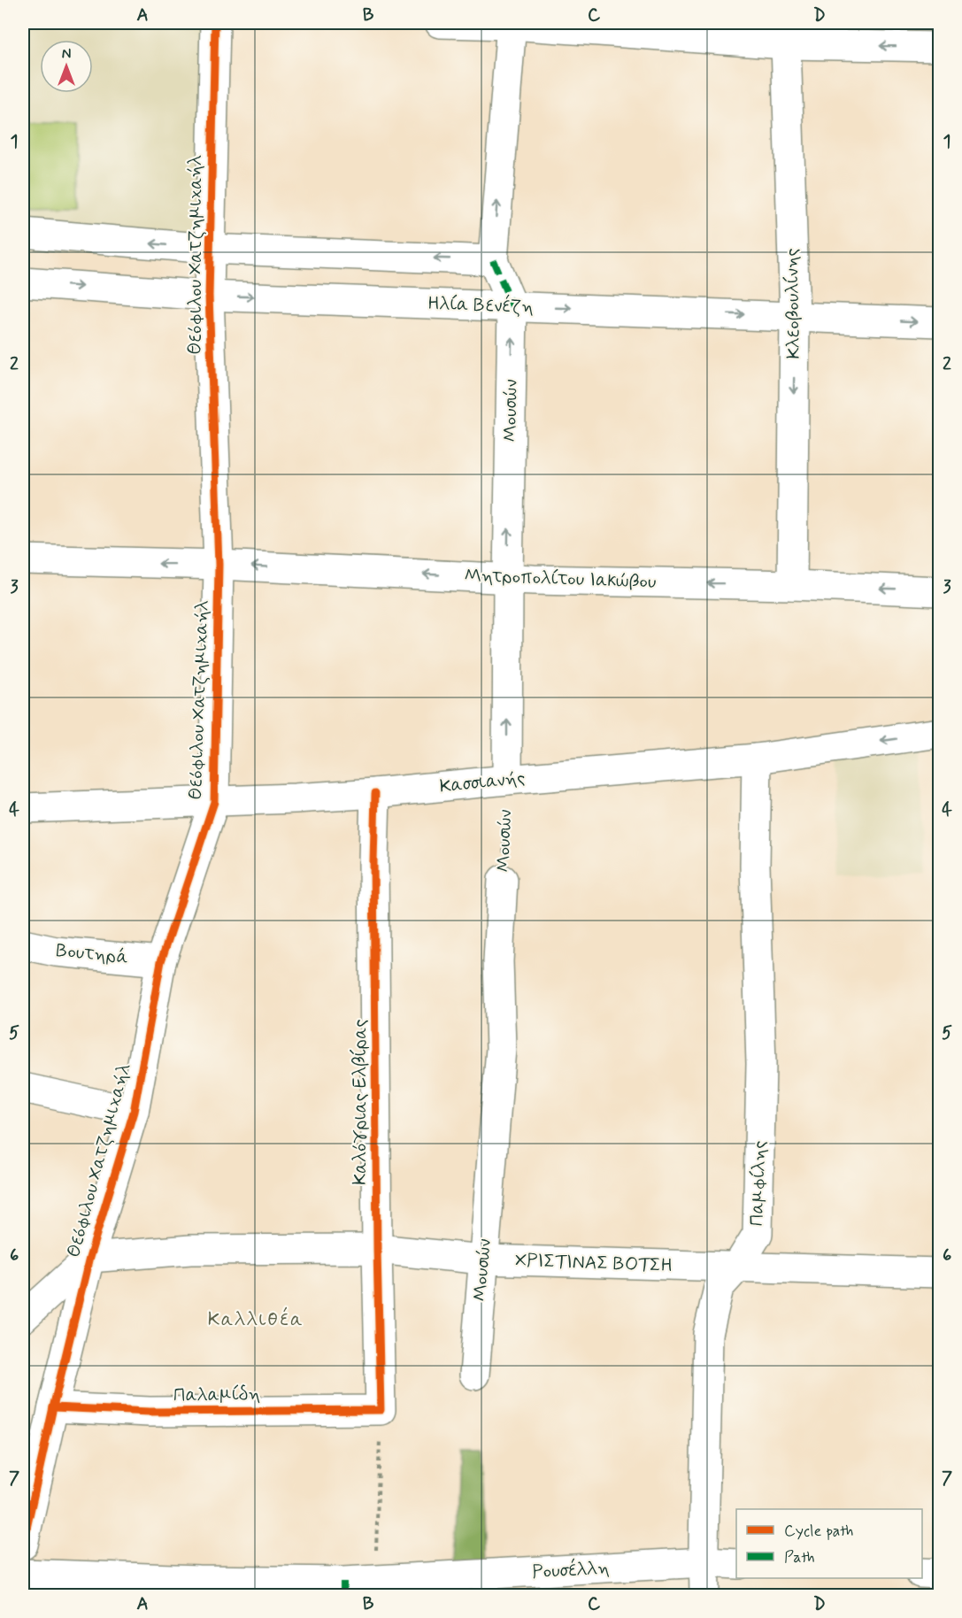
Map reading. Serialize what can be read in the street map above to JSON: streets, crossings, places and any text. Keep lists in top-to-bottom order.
{
  "streets": {
    "street": [
      "Θεόφιλου Χατζημιχαήλ",
      "Κλεοβουλίνης",
      "Ηλία Βενέζη",
      "Μουσών",
      "Μητροπολίτου Ιακώβου",
      "Κασσιανής",
      "Βουτηρά",
      "Καλόγριας Ελβίρας",
      "Παμφίλης",
      "ΧΡΙΣΤΙΝΑΣ ΒΟΤΣΗ",
      "Παλαμίδη",
      "Ρουσέλλη"
    ]
  },
  "crossings": [
    ["Θεόφιλου Χατζημιχαήλ", "Ηλία Βενέζη"],
    ["Θεόφιλου Χατζημιχαήλ", "Μητροπολίτου Ιακώβου"],
    ["Θεόφιλου Χατζημιχαήλ", "Κασσιανής"],
    ["Θεόφιλου Χατζημιχαήλ", "Βουτηρά"],
    ["Θεόφιλου Χατζημιχαήλ", "ΧΡΙΣΤΙΝΑΣ ΒΟΤΣΗ"],
    ["Θεόφιλου Χατζημιχαήλ", "Παλαμίδη"],
    ["Κλεοβουλίνης", "Ηλία Βενέζη"],
    ["Κλεοβουλίνης", "Μητροπολίτου Ιακώβου"],
    ["Ηλία Βενέζη", "Μουσών"],
    ["Μουσών", "Μητροπολίτου Ιακώβου"],
    ["Μουσών", "Κασσιανής"],
    ["Μουσών", "ΧΡΙΣΤΙΝΑΣ ΒΟΤΣΗ"],
    ["Κασσιανής", "Καλόγριας Ελβίρας"],
    ["Κασσιανής", "Παμφίλης"],
    ["Καλόγριας Ελβίρας", "ΧΡΙΣΤΙΝΑΣ ΒΟΤΣΗ"],
    ["Καλόγριας Ελβίρας", "Παλαμίδη"],
    ["Παμφίλης", "ΧΡΙΣΤΙΝΑΣ ΒΟΤΣΗ"],
    ["Παμφίλης", "Ρουσέλλη"]
  ],
  "one_way": ["Κλεοβουλίνης", "Μουσών", "Μητροπολίτου Ιακώβου"],
  "districts": ["Καλλιθέα"],
  "legend": ["Cycle path", "Path"],
  "north": "top",
  "grid": {
    "columns": [
      "A",
      "B",
      "C",
      "D"
    ],
    "rows": [
      "1",
      "2",
      "3",
      "4",
      "5",
      "6",
      "7"
    ]
  }
}
